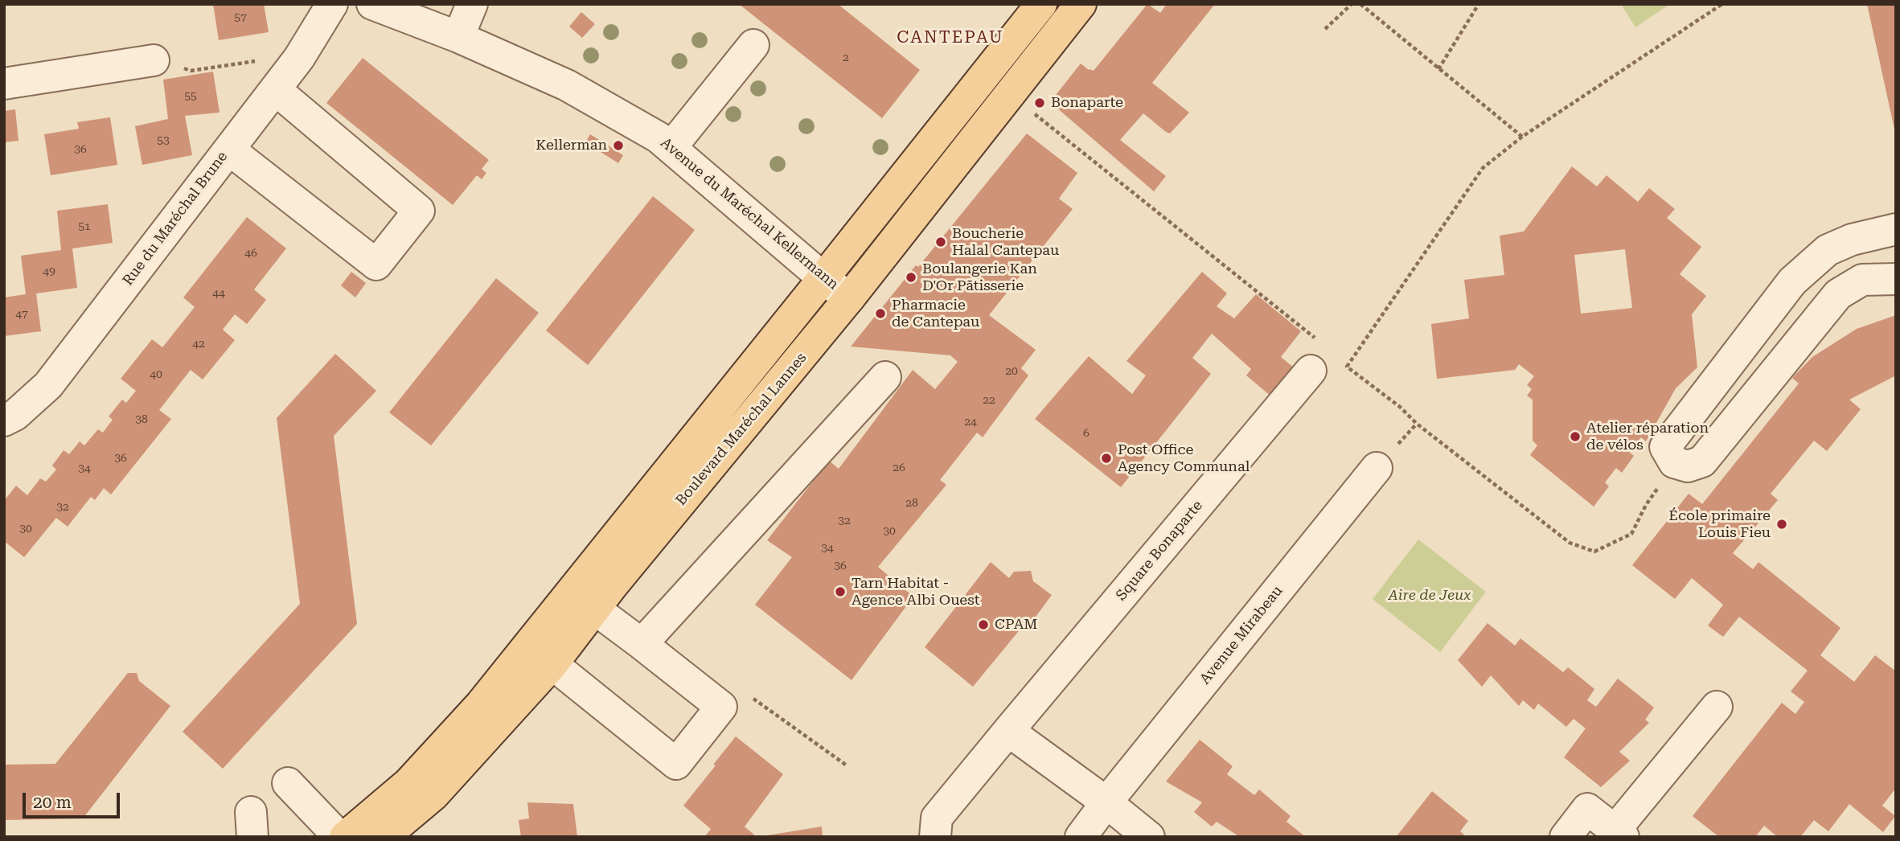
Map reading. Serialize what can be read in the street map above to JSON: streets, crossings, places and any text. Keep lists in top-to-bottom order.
{
  "streets": {
    "main road": ["Boulevard Maréchal Lannes"],
    "street": [
      "Avenue du Maréchal Kellermann",
      "Rue du Maréchal Brune",
      "Square Bonaparte",
      "Avenue Mirabeau"
    ]
  },
  "crossings": [
    ["Avenue du Maréchal Kellermann", "Boulevard Maréchal Lannes"]
  ],
  "districts": ["CANTEPAU"],
  "parks": ["Aire de Jeux"],
  "places": [
    "Bonaparte",
    "Kellerman",
    "Boucherie Halal Cantepau",
    "Boulangerie Kan D'Or Pātisserie",
    "Pharmacie de Cantepau",
    "Atelier réparation de vélos",
    "Post Office Agency Communal",
    "École primaire Louis Fieu",
    "Tarn Habitat - Agence Albi Ouest",
    "CPAM"
  ],
  "house_numbers": [
    "57",
    "2",
    "55",
    "53",
    "36",
    "51",
    "46",
    "49",
    "44",
    "47",
    "42",
    "20",
    "40",
    "22",
    "38",
    "24",
    "6",
    "36",
    "26",
    "34",
    "28",
    "32",
    "32",
    "30",
    "30",
    "34",
    "36"
  ],
  "scale_bar": "20 m"
}
